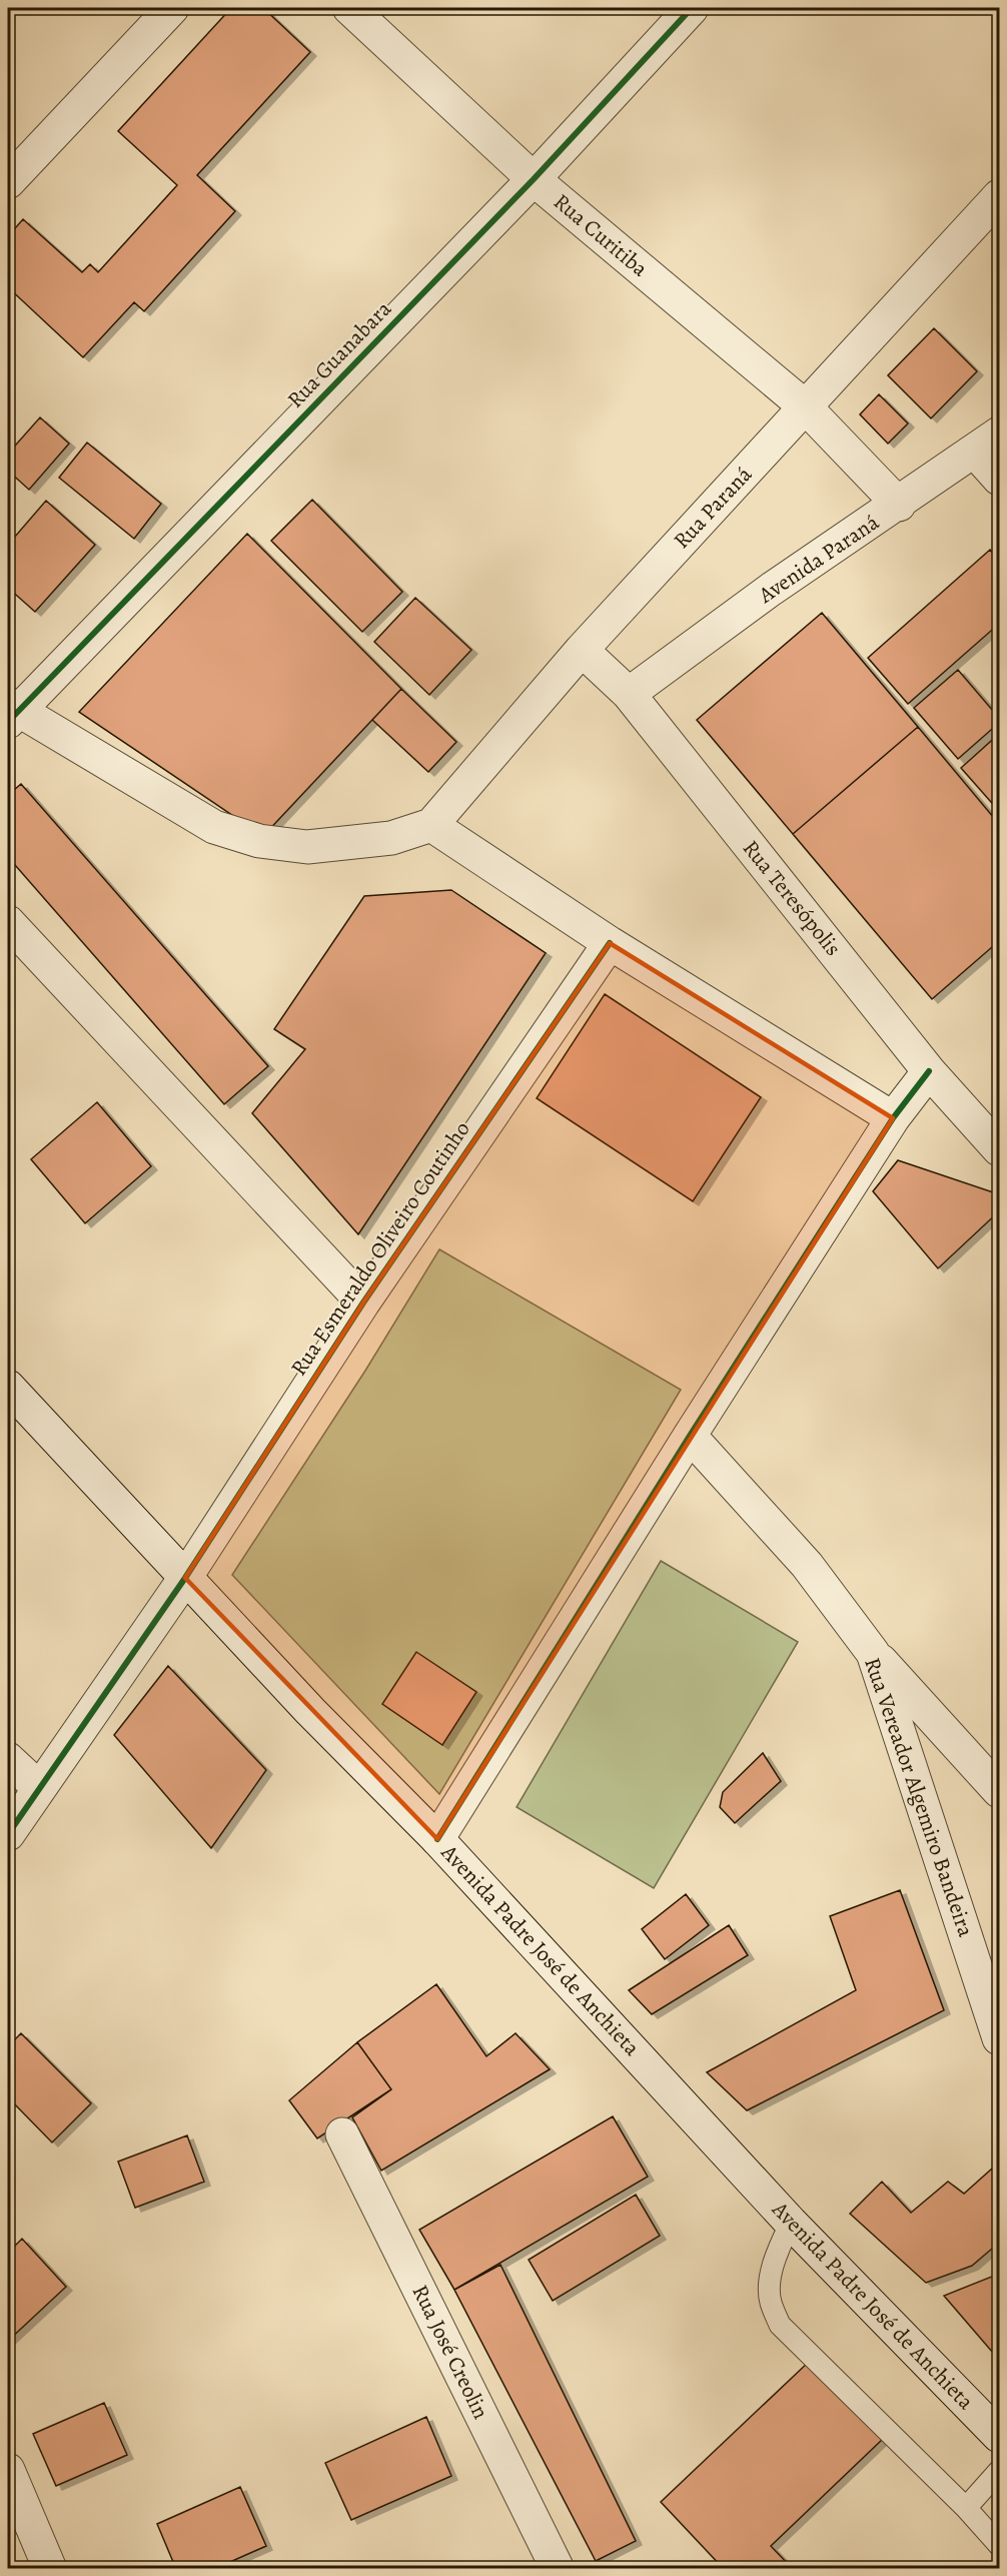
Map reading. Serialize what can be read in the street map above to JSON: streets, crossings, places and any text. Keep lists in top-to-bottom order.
{
  "streets": {
    "street": [
      "Rua Curitiba",
      "Rua Guanabara",
      "Rua Paraná",
      "Avenida Paraná",
      "Rua Teresópolis",
      "Rua Esmeraldo Oliveiro Coutinho",
      "Rua Vereador Algemiro Bandeira",
      "Avenida Padre José de Anchieta",
      "Rua José Creolin"
    ]
  },
  "crossings": [
    ["Rua Curitiba", "Rua Guanabara"],
    ["Rua Curitiba", "Rua Paraná"],
    ["Rua Curitiba", "Avenida Paraná"],
    ["Rua Paraná", "Avenida Paraná"],
    ["Rua Paraná", "Rua Teresópolis"],
    ["Avenida Paraná", "Rua Teresópolis"],
    ["Rua Esmeraldo Oliveiro Coutinho", "Avenida Padre José de Anchieta"]
  ]
}
